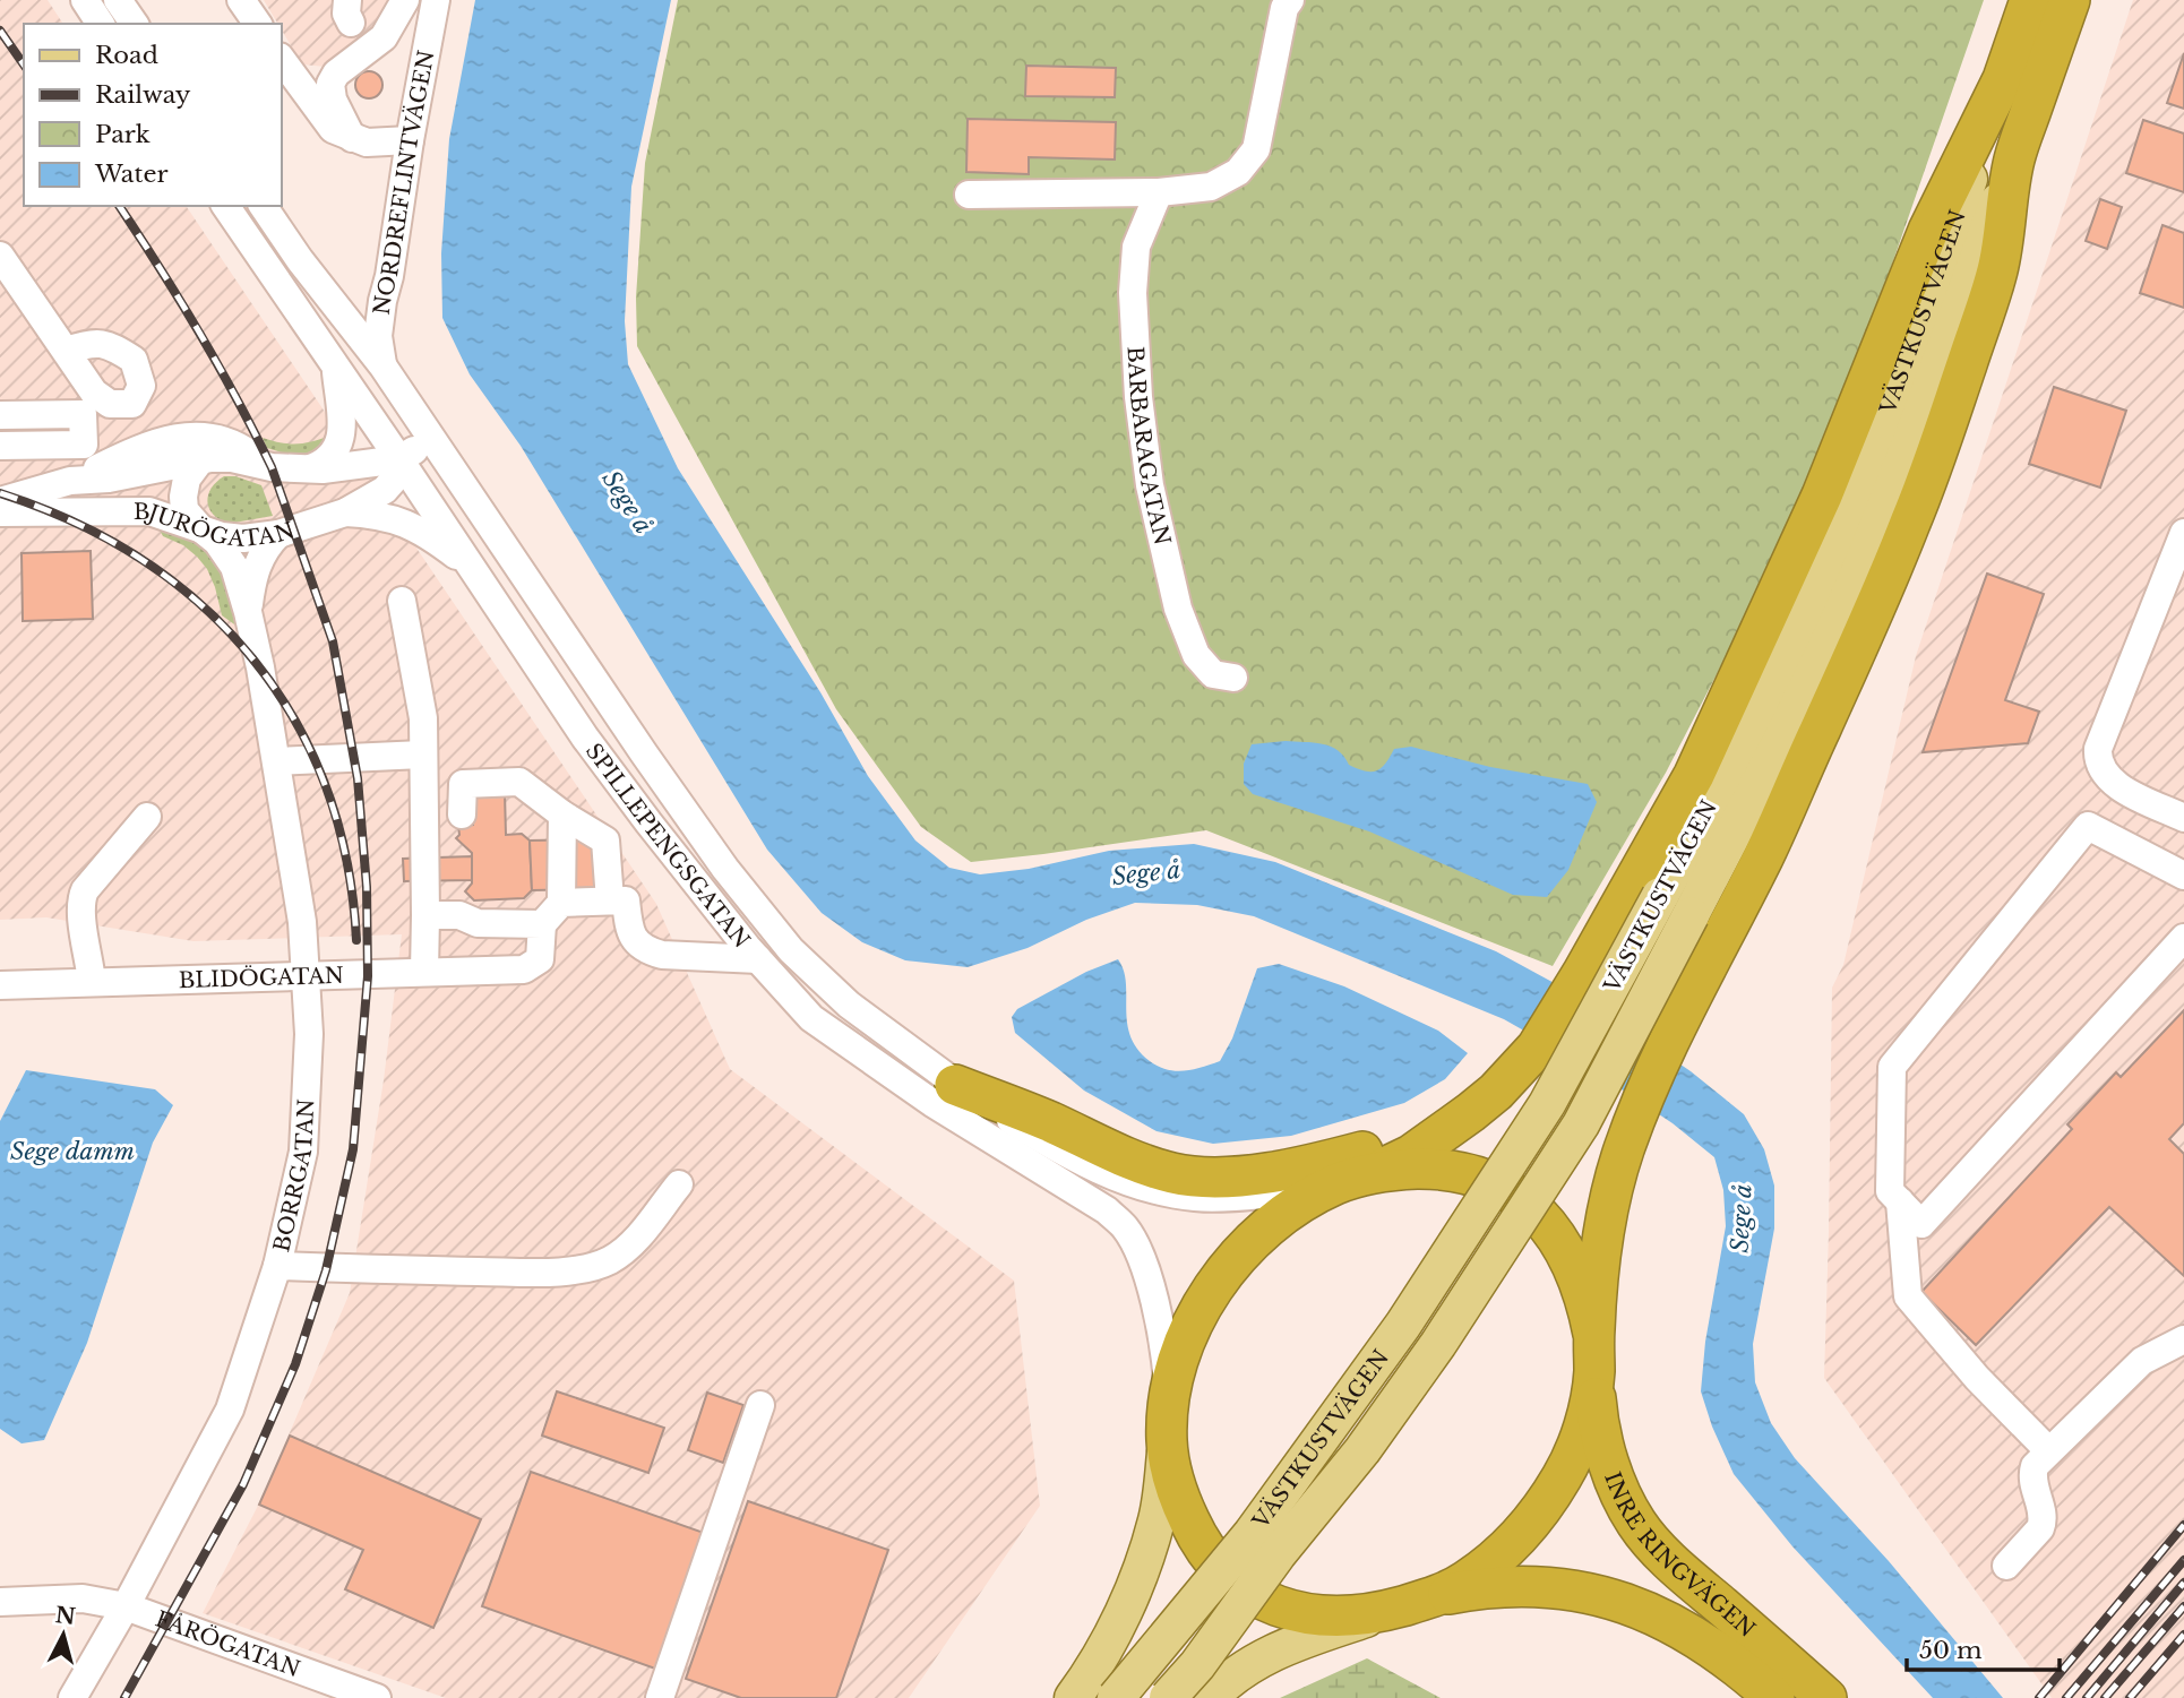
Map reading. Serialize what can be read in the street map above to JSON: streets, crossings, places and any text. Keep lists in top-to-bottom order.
{
  "streets": {
    "highway": ["VÄSTKUSTVÄGEN", "INRE RINGVÄGEN"],
    "street": [
      "NORDREFLINTVÄGEN",
      "BARBARAGATAN",
      "BJURÖGATAN",
      "SPILLEPENGSGATAN",
      "BLIDÖGATAN",
      "BORRGATAN",
      "FÅRÖGATAN"
    ]
  },
  "crossings": [
    ["NORDREFLINTVÄGEN", "SPILLEPENGSGATAN"],
    ["BJURÖGATAN", "SPILLEPENGSGATAN"],
    ["BJURÖGATAN", "BORRGATAN"],
    ["BLIDÖGATAN", "BORRGATAN"],
    ["BORRGATAN", "FÅRÖGATAN"]
  ],
  "water": ["Sege å", "Sege damm"],
  "legend": [
    "Road",
    "Railway",
    "Park",
    "Water"
  ],
  "scale_bar": "50 m",
  "north": "top"
}
